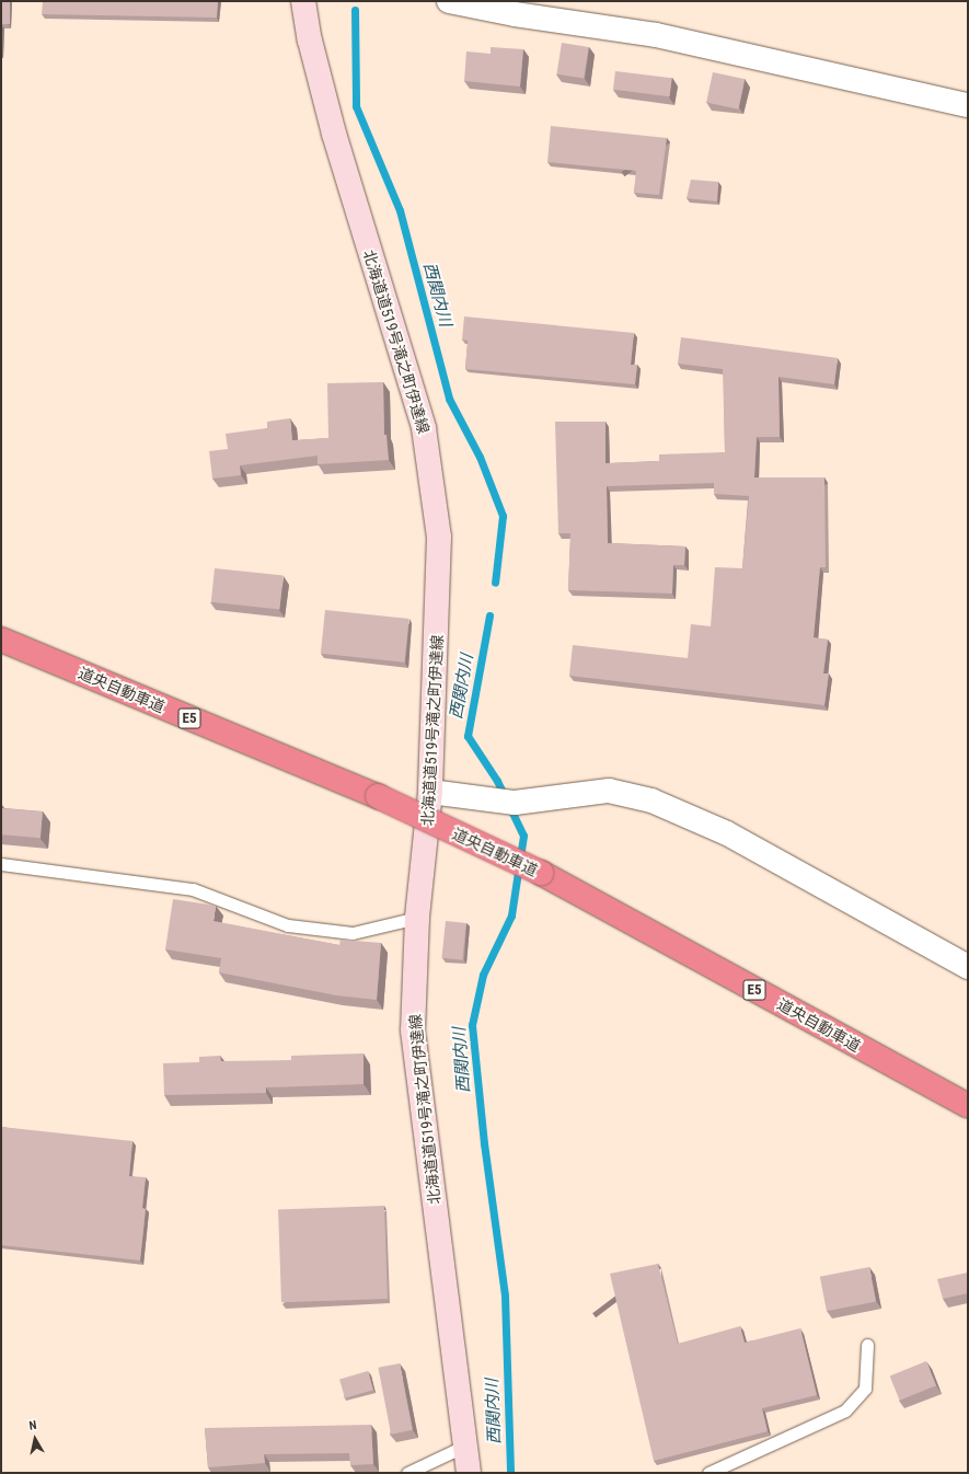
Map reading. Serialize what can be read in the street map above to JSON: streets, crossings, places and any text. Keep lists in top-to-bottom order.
{
  "streets": {
    "highway": ["道央自動車道", "E5"],
    "main road": ["北海道道519号滝之町伊達線"]
  },
  "water": ["西関内川"],
  "north": "top"
}
